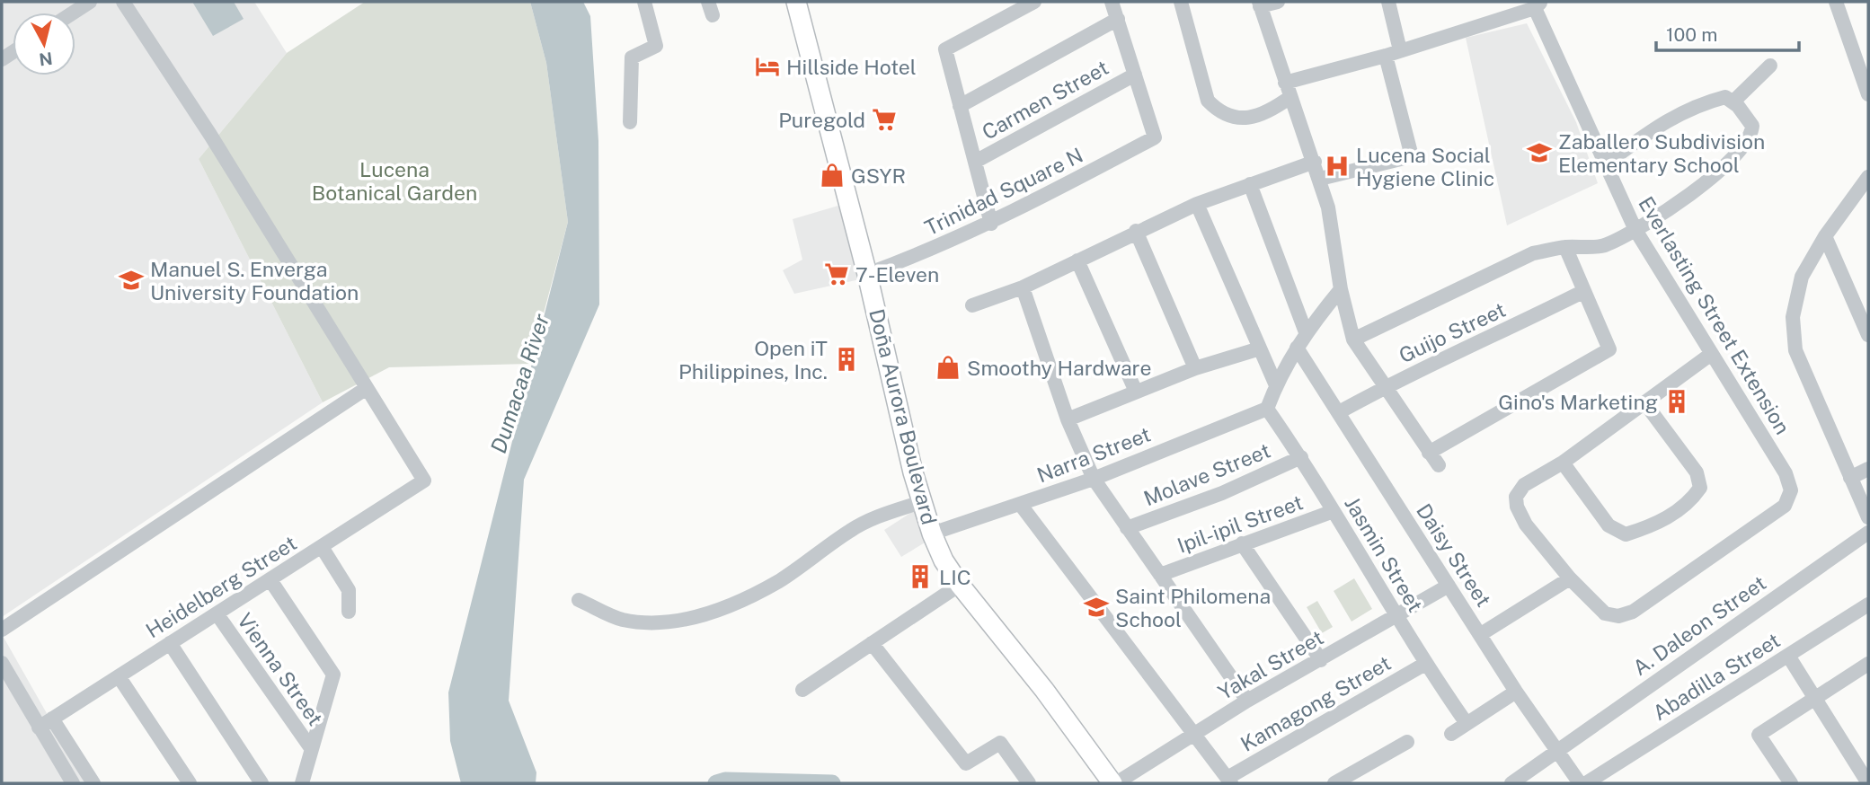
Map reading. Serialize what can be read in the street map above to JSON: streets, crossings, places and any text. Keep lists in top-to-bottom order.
{
  "streets": {
    "main road": ["Doña Aurora Boulevard"],
    "street": [
      "Carmen Street",
      "Trinidad Square N",
      "Everlasting Street Extension",
      "Guijo Street",
      "Narra Street",
      "Molave Street",
      "Ipil-ipil Street",
      "Jasmin Street",
      "Daisy Street",
      "Heidelberg Street",
      "A. Daleon Street",
      "Yakal Street",
      "Vienna Street",
      "Abadilla Street",
      "Kamagong Street"
    ]
  },
  "crossings": [
    ["Carmen Street", "Trinidad Square N"],
    ["Trinidad Square N", "Doña Aurora Boulevard"],
    ["Guijo Street", "Daisy Street"],
    ["Doña Aurora Boulevard", "Narra Street"],
    ["Doña Aurora Boulevard", "Yakal Street"],
    ["Narra Street", "Jasmin Street"],
    ["Molave Street", "Jasmin Street"],
    ["Ipil-ipil Street", "Jasmin Street"],
    ["Jasmin Street", "Yakal Street"],
    ["Jasmin Street", "Kamagong Street"],
    ["Daisy Street", "A. Daleon Street"],
    ["Daisy Street", "Yakal Street"],
    ["Heidelberg Street", "Vienna Street"]
  ],
  "water": ["Dumacaa River"],
  "parks": ["Lucena Botanical Garden"],
  "places": {
    "hotel": ["Hillside Hotel"],
    "supermarket": ["Puregold", "7-Eleven"],
    "school or university": ["Zaballero Subdivision Elementary School", "Manuel S. Enverga University Foundation", "Saint Philomena School"],
    "hospital": ["Lucena Social Hygiene Clinic"],
    "shop": ["GSYR", "Smoothy Hardware"],
    "building": ["Open iT Philippines, Inc.", "Gino's Marketing", "LIC"]
  },
  "scale_bar": "100 m",
  "north": "bottom"
}
